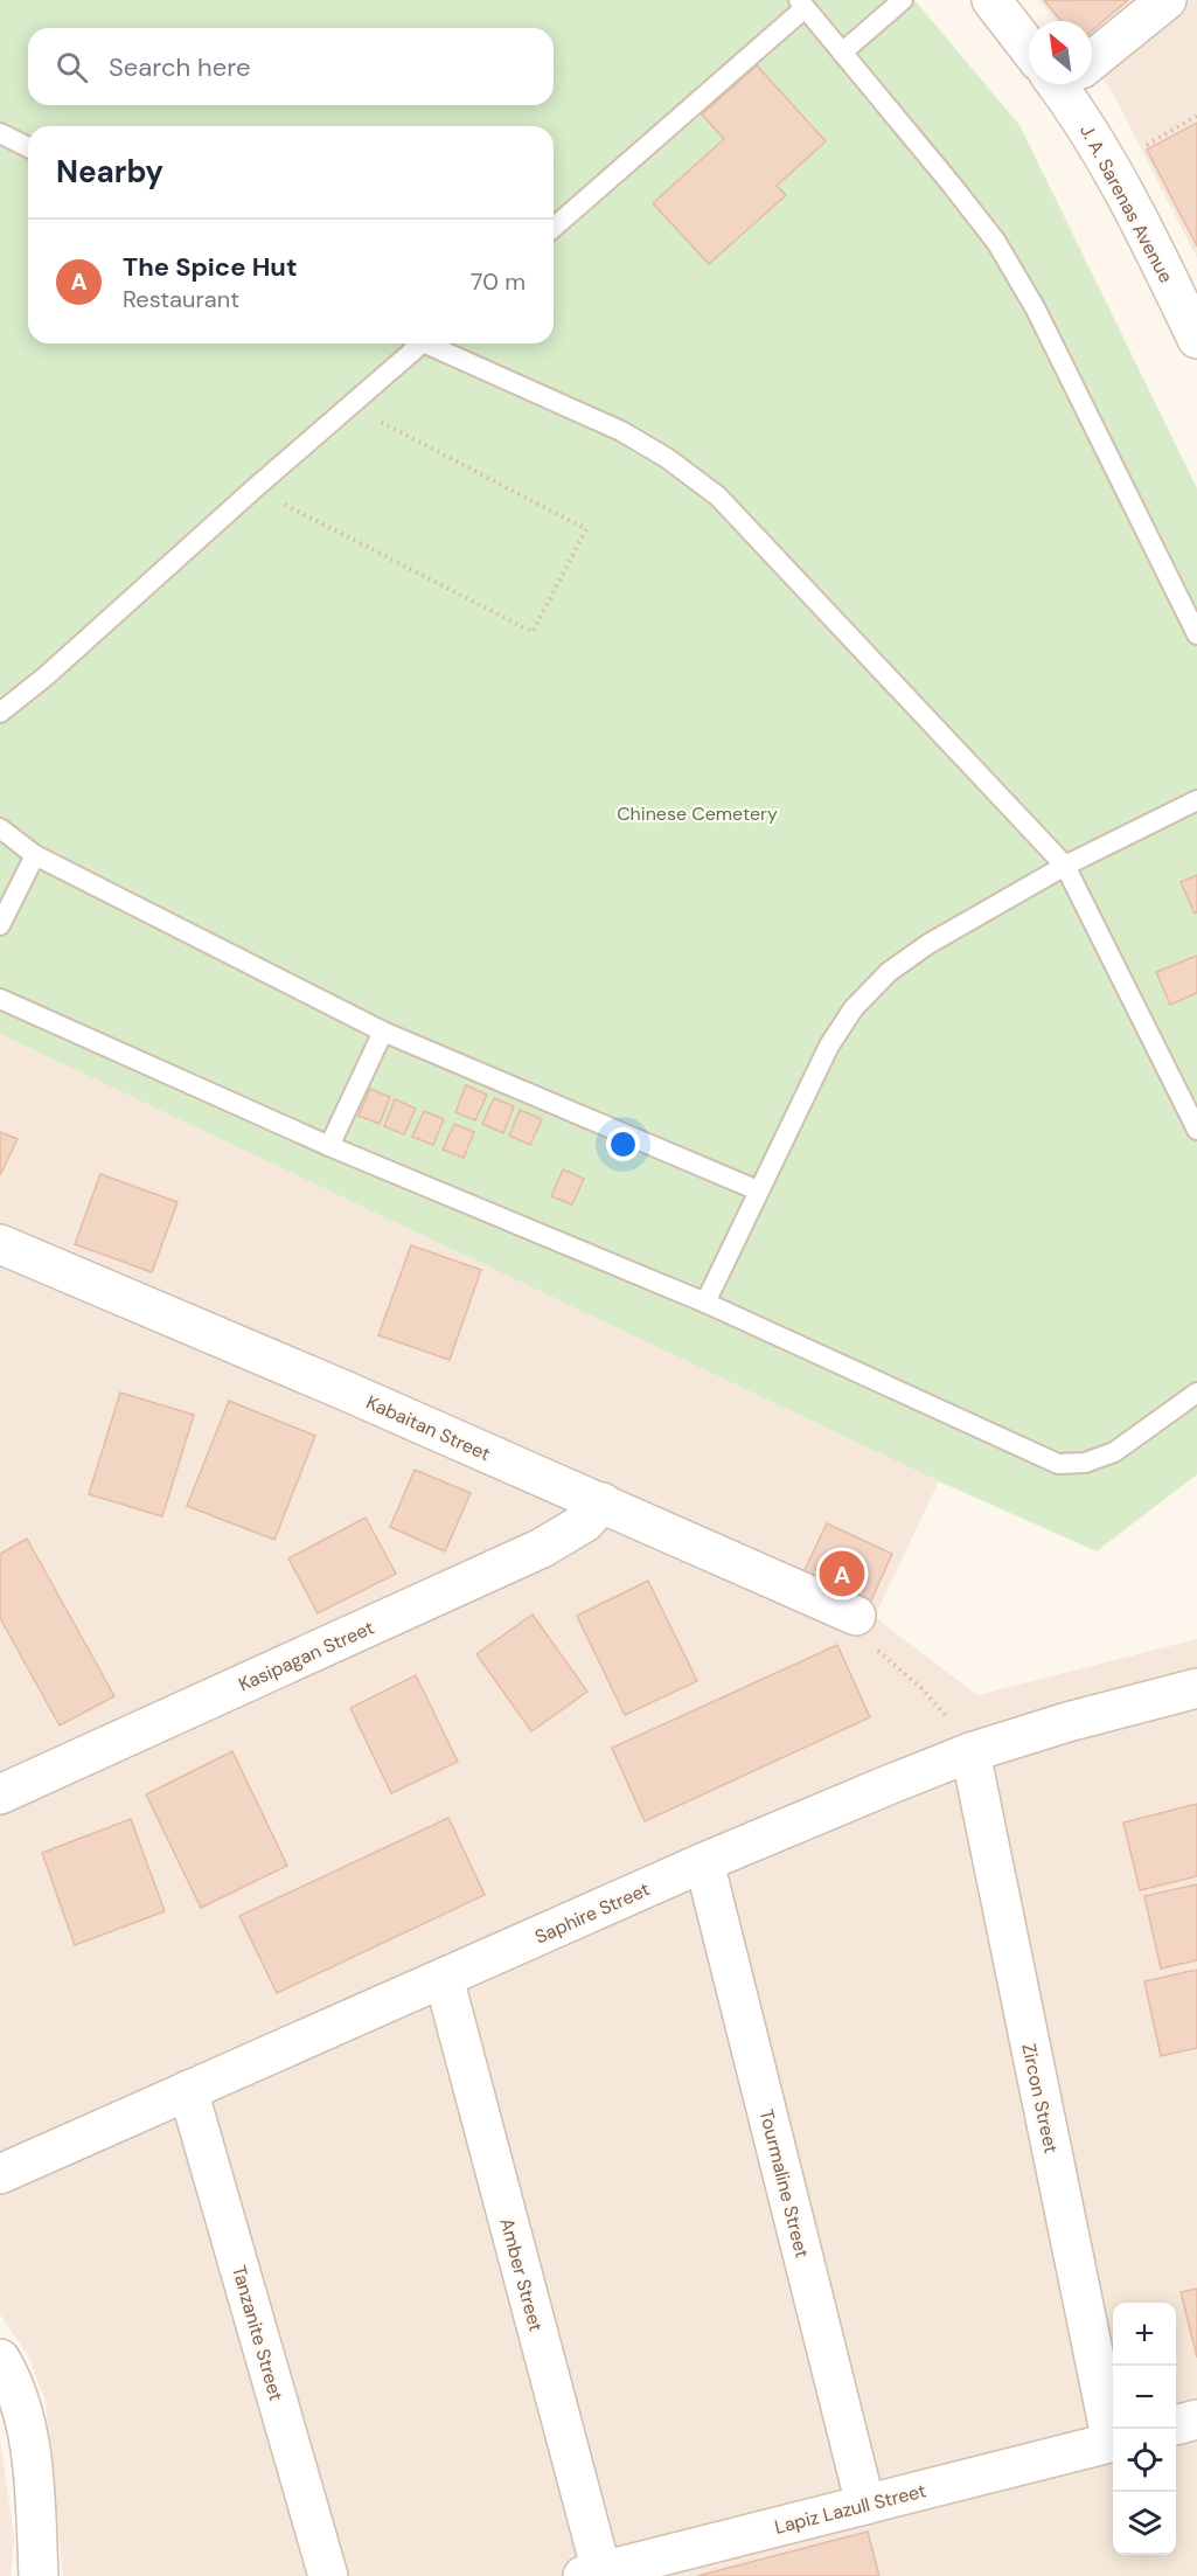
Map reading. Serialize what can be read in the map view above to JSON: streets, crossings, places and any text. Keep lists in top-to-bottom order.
{
  "streets": {
    "street": [
      "J. A. Sarenas Avenue",
      "Kabaitan Street",
      "Kasipagan Street",
      "Saphire Street",
      "Zircon Street",
      "Tourmaline Street",
      "Amber Street",
      "Tanzanite Street",
      "Lapiz Lazull Street"
    ]
  },
  "crossings": [
    ["Kabaitan Street", "Kasipagan Street"],
    ["Saphire Street", "Zircon Street"],
    ["Saphire Street", "Tourmaline Street"],
    ["Saphire Street", "Amber Street"],
    ["Saphire Street", "Tanzanite Street"],
    ["Tourmaline Street", "Lapiz Lazull Street"],
    ["Amber Street", "Lapiz Lazull Street"]
  ],
  "parks": ["Chinese Cemetery"],
  "north": "top left",
  "page": {
    "search": "Search here",
    "heading": "Nearby",
    "list": [
      {
        "mark": "A",
        "name": "The Spice Hut",
        "note": "Restaurant",
        "value": "70 m"
      }
    ],
    "pins": "A",
    "map_buttons": ["+", "−"]
  }
}
